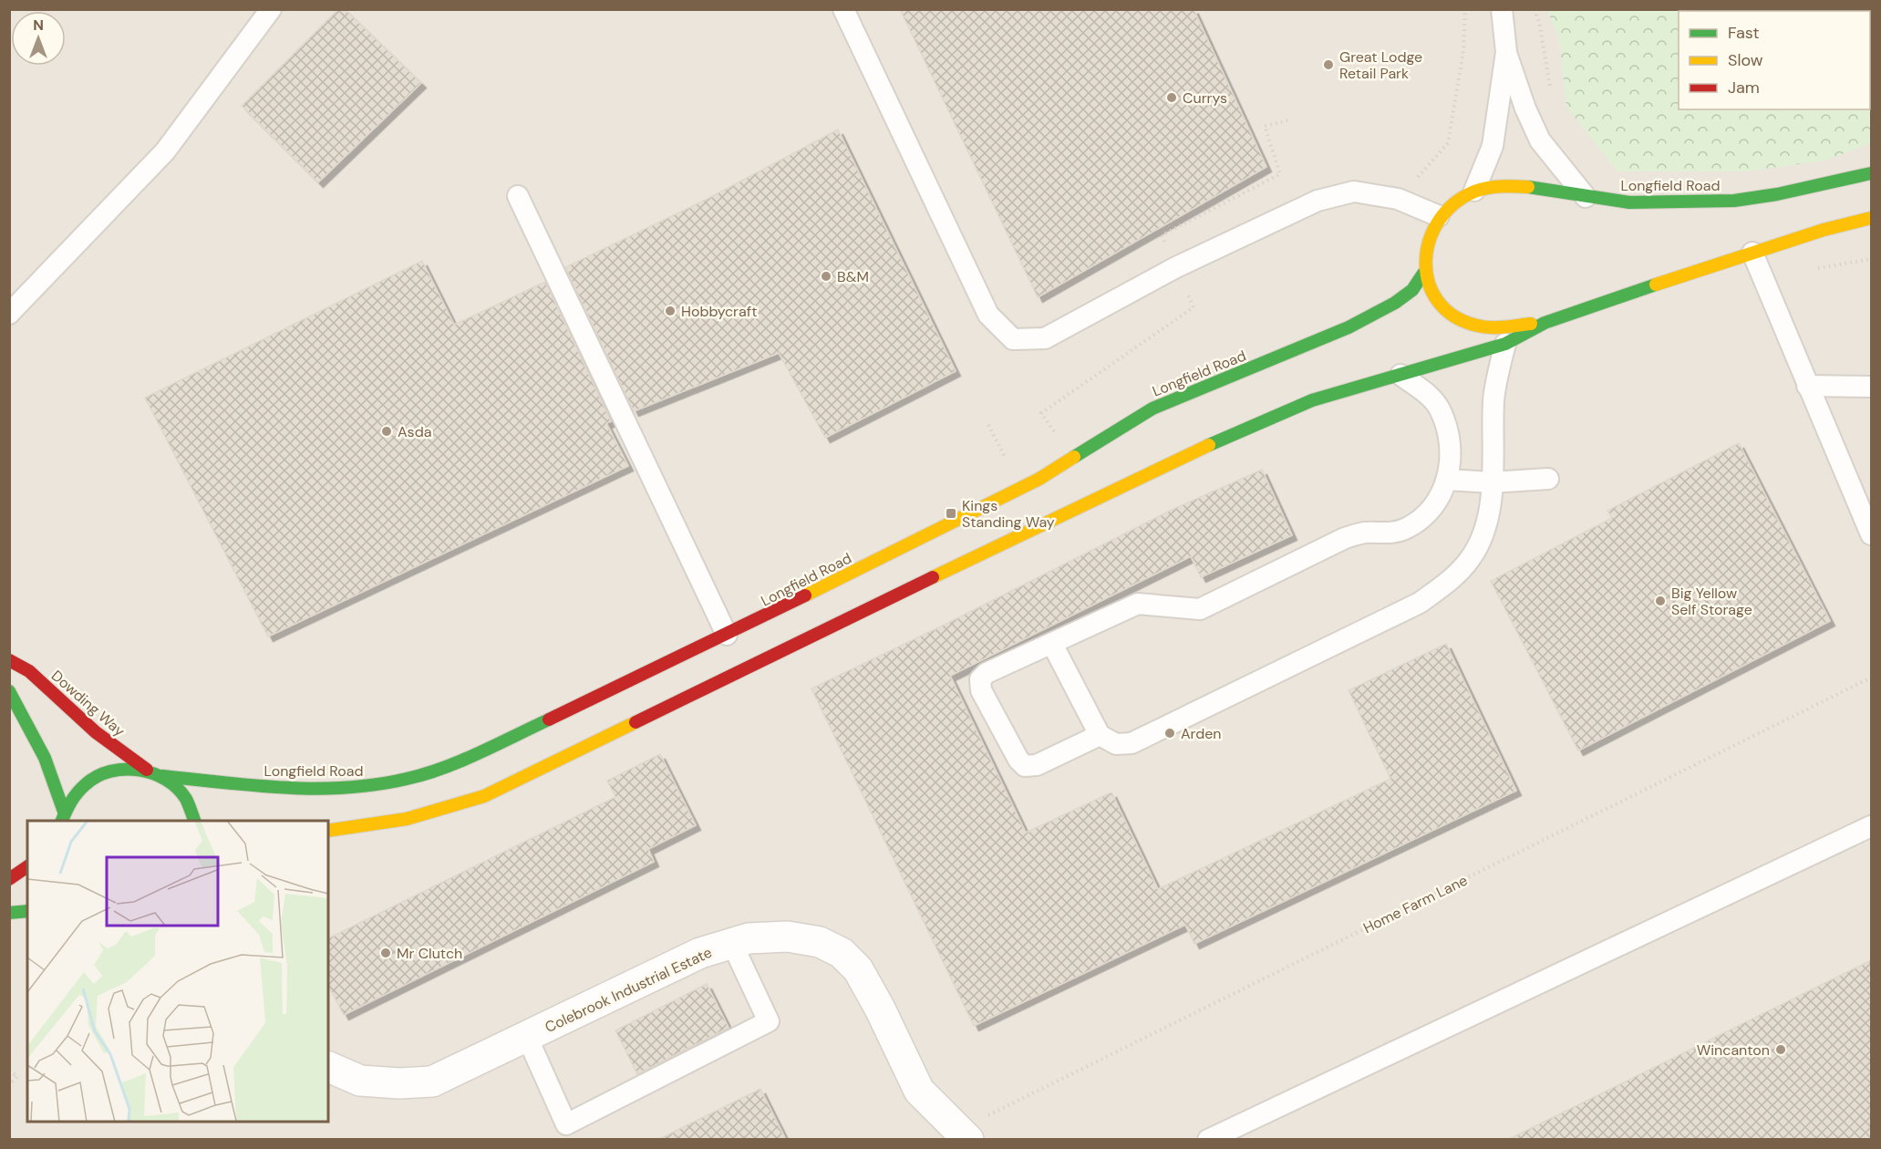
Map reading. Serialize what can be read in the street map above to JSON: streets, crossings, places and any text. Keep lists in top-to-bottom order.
{
  "streets": {
    "street": ["Longfield Road", "Dowding Way", "Colebrook Industrial Estate"],
    "path": ["Home Farm Lane"]
  },
  "crossings": [
    ["Home Farm Lane", "Colebrook Industrial Estate"]
  ],
  "places": {
    "other": [
      "Great Lodge Retail Park",
      "Currys",
      "B&M",
      "Hobbycraft",
      "Asda",
      "Big Yellow Self Storage",
      "Arden",
      "Mr Clutch",
      "Wincanton"
    ],
    "transit": ["Kings Standing Way"]
  },
  "legend": ["Fast", "Slow", "Jam"],
  "north": "top"
}
